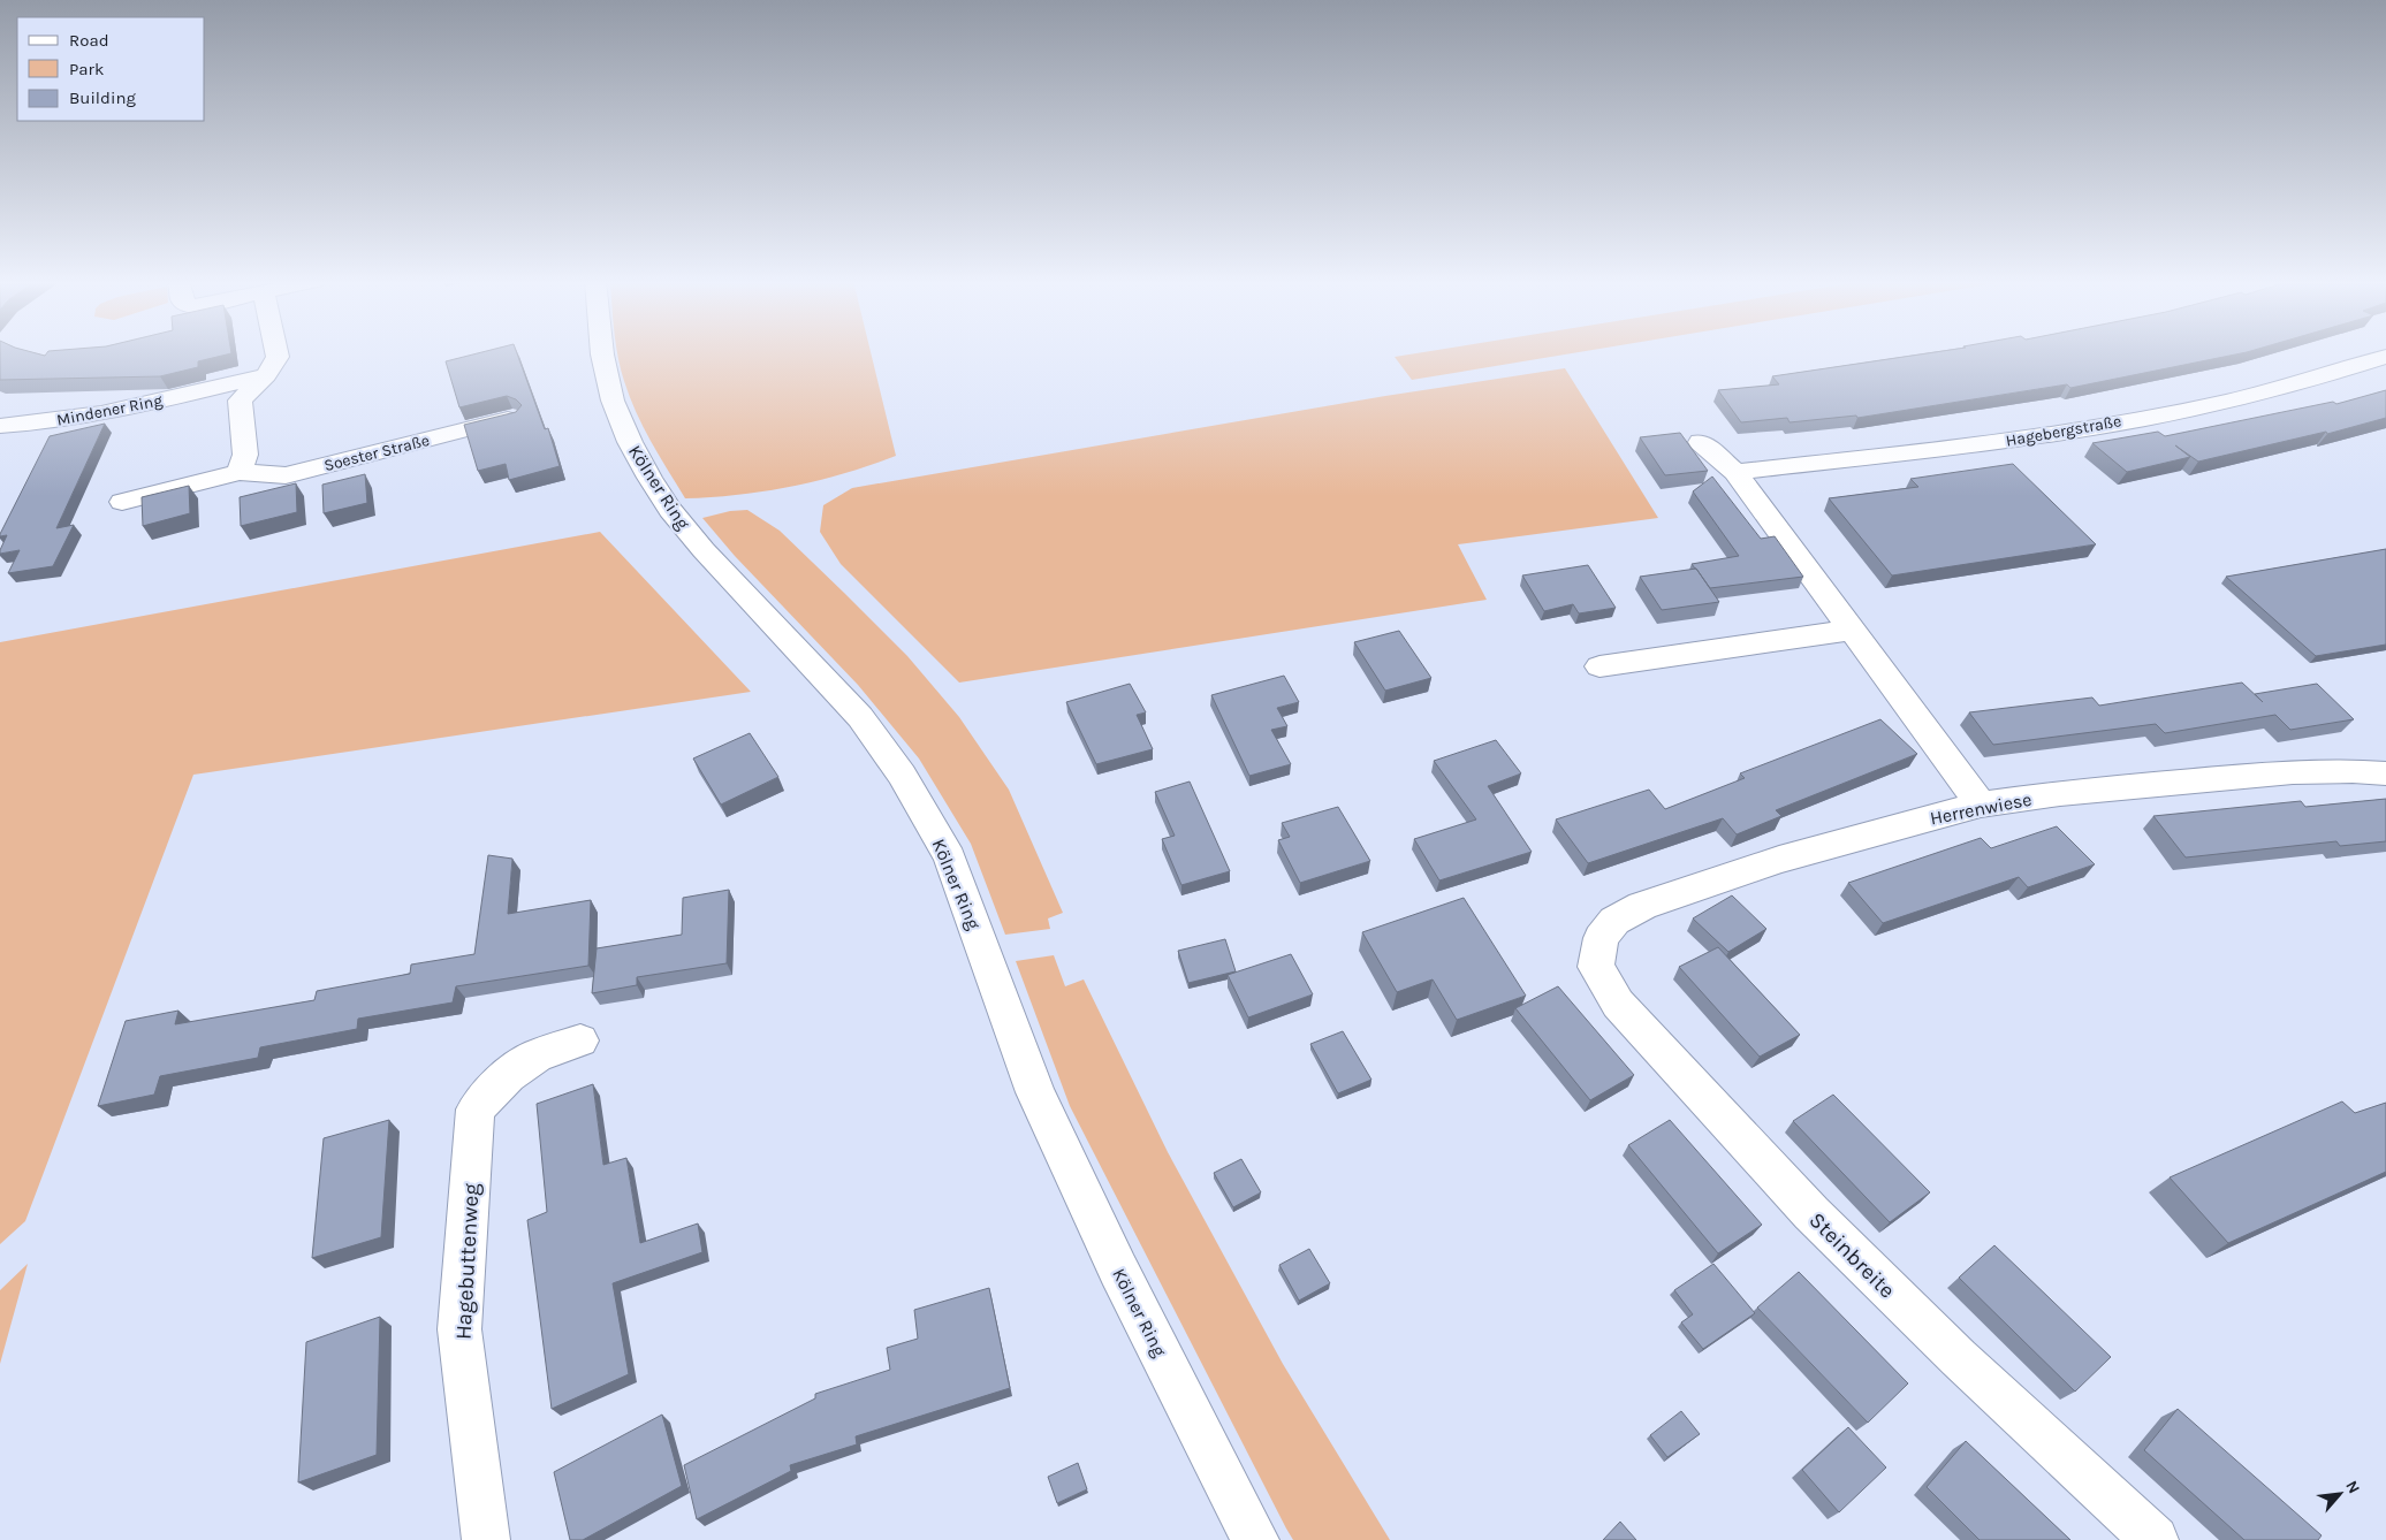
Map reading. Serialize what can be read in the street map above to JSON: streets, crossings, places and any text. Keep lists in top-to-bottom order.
{
  "streets": {
    "street": [
      "Mindener Ring",
      "Hagebergstraße",
      "Soester Straße",
      "Kölner Ring",
      "Herrenwiese",
      "Steinbreite",
      "Hagebuttenweg"
    ]
  },
  "crossings": [
    ["Herrenwiese", "Steinbreite"]
  ],
  "legend": ["Road", "Park", "Building"],
  "north": "top right"
}
